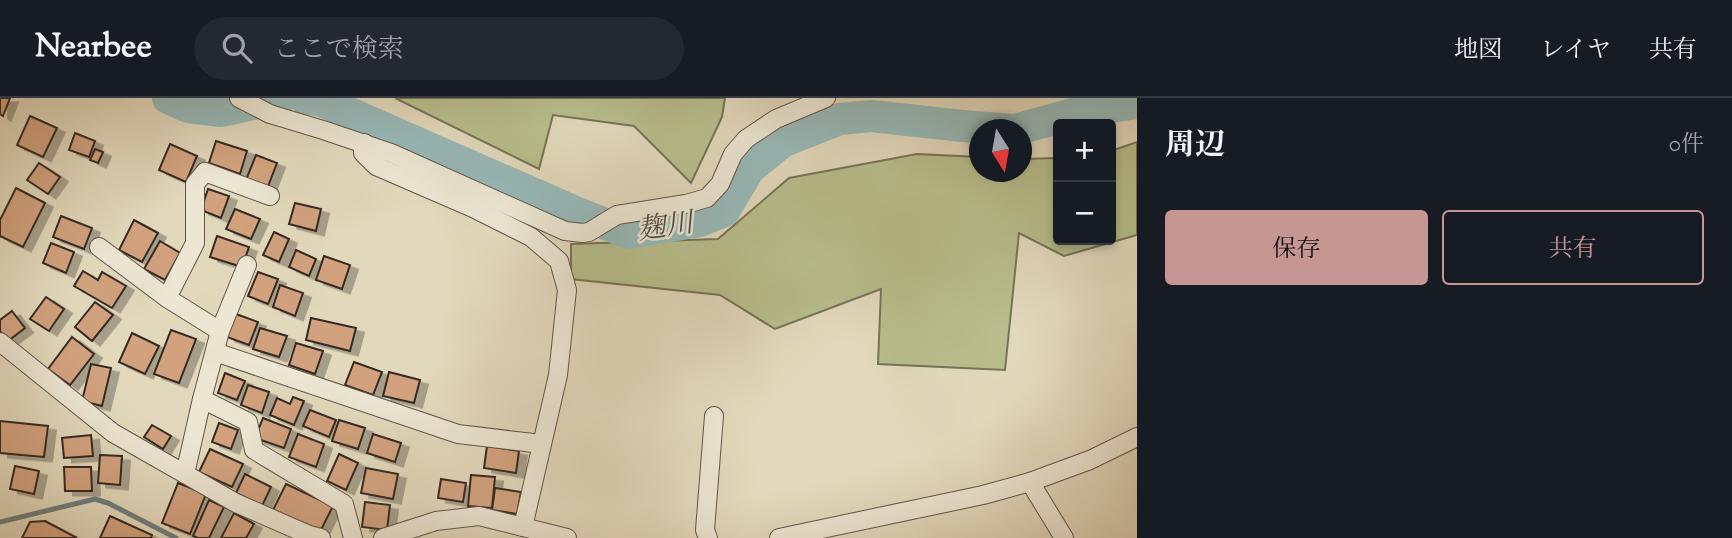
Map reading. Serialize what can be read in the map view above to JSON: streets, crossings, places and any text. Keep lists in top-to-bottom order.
{
  "water": ["麹川"],
  "north": "bottom",
  "page": {
    "header": "Nearbee",
    "search": "ここで検索",
    "nav": ["地図", "レイヤ", "共有"],
    "heading": ["周辺", "0件"],
    "map_buttons": ["+", "−"],
    "buttons": ["保存", "共有"]
  }
}
